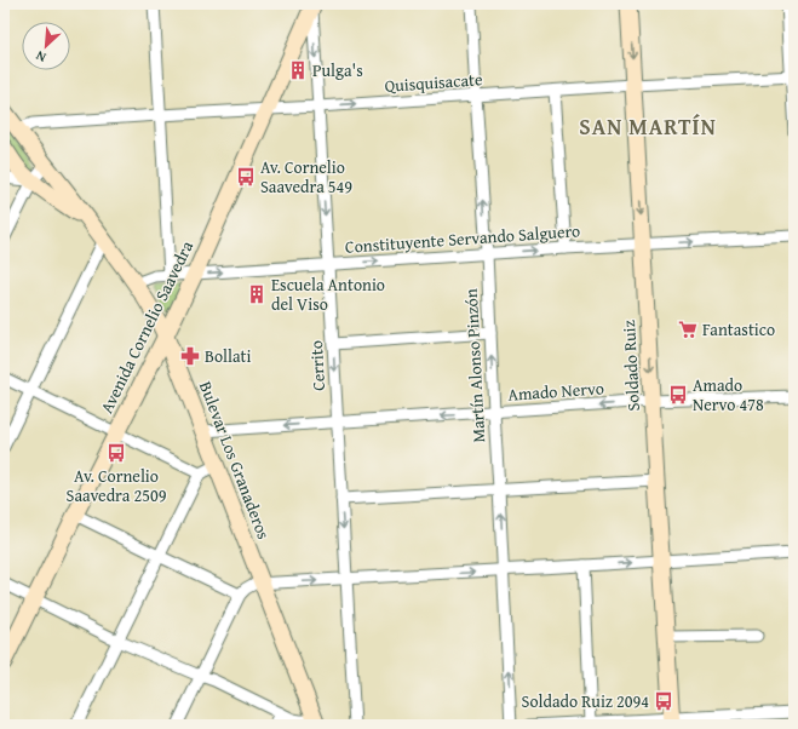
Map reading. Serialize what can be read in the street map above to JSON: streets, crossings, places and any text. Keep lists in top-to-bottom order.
{
  "streets": {
    "main road": ["Avenida Cornelio Saavedra", "Soldado Ruiz", "Bulevar Los Granaderos"],
    "street": [
      "Quisquisacate",
      "Constituyente Servando Salguero",
      "Cerrito",
      "Martín Alonso Pinzón",
      "Amado Nervo"
    ]
  },
  "crossings": [
    ["Quisquisacate", "Avenida Cornelio Saavedra"],
    ["Quisquisacate", "Cerrito"],
    ["Quisquisacate", "Martín Alonso Pinzón"],
    ["Quisquisacate", "Soldado Ruiz"],
    ["Quisquisacate", "Bulevar Los Granaderos"],
    ["Constituyente Servando Salguero", "Avenida Cornelio Saavedra"],
    ["Constituyente Servando Salguero", "Cerrito"],
    ["Constituyente Servando Salguero", "Martín Alonso Pinzón"],
    ["Constituyente Servando Salguero", "Soldado Ruiz"],
    ["Constituyente Servando Salguero", "Bulevar Los Granaderos"],
    ["Avenida Cornelio Saavedra", "Cerrito"],
    ["Avenida Cornelio Saavedra", "Bulevar Los Granaderos"],
    ["Cerrito", "Amado Nervo"],
    ["Martín Alonso Pinzón", "Amado Nervo"],
    ["Soldado Ruiz", "Amado Nervo"],
    ["Amado Nervo", "Bulevar Los Granaderos"]
  ],
  "one_way": ["Cerrito", "Soldado Ruiz"],
  "districts": ["SAN MARTÍN"],
  "places": {
    "building": ["Pulga's", "Escuela Antonio del Viso"],
    "bus stop": [
      "Av. Cornelio Saavedra 549",
      "Amado Nervo 478",
      "Av. Cornelio Saavedra 2509",
      "Soldado Ruiz 2094"
    ],
    "supermarket": ["Fantastico"],
    "pharmacy": ["Bollati"]
  },
  "north": "bottom left"
}
